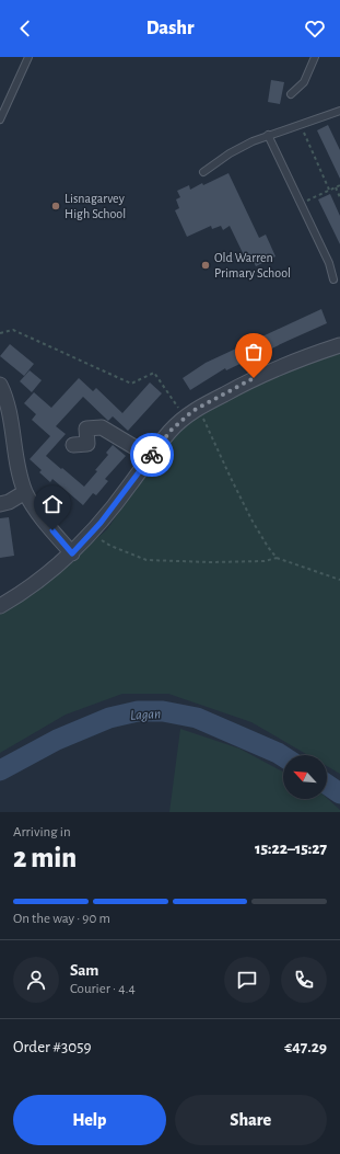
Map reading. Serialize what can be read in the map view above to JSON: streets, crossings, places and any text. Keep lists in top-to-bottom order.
{
  "water": ["Lagan"],
  "places": ["Lisnagarvey High School", "Old Warren Primary School"],
  "north": "top left",
  "page": {
    "header": "Dashr",
    "heading": ["2 min", "Arriving in", "15:22–15:27"],
    "panel": [
      "Sam",
      "Courier · 4.4",
      "Order #3059",
      "€47.29"
    ],
    "bar": "On the way · 90 m",
    "buttons": ["Help", "Share"]
  }
}
